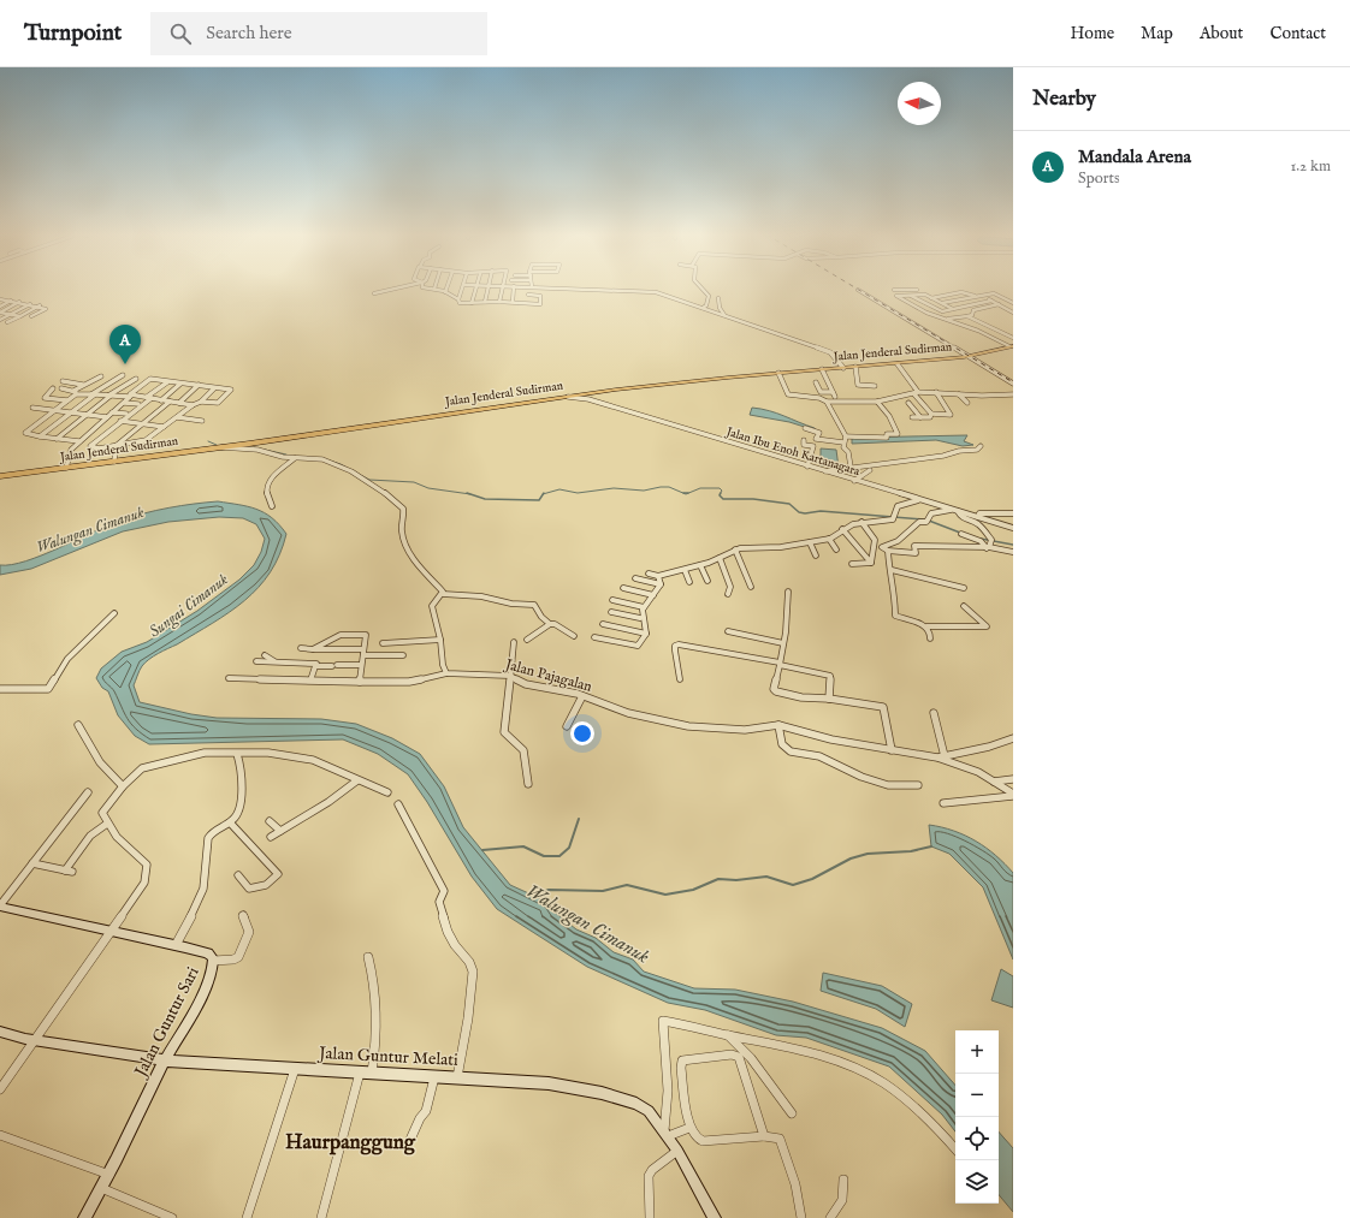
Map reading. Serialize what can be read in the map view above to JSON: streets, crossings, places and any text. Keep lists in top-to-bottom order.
{
  "streets": {
    "main road": ["Jalan Jenderal Sudirman"],
    "street": [
      "Jalan Ibu Enoh Kartanagara",
      "Jalan Pajagalan",
      "Jalan Guntur Sari",
      "Jalan Guntur Melati"
    ]
  },
  "crossings": [
    ["Jalan Jenderal Sudirman", "Jalan Ibu Enoh Kartanagara"],
    ["Jalan Guntur Sari", "Jalan Guntur Melati"]
  ],
  "districts": ["Haurpanggung"],
  "water": ["Walungan Cimanuk", "Sungai Cimanuk"],
  "north": "left",
  "page": {
    "header": "Turnpoint",
    "search": "Search here",
    "nav": [
      "Home",
      "Map",
      "About",
      "Contact"
    ],
    "heading": "Nearby",
    "list": [
      {
        "mark": "A",
        "name": "Mandala Arena",
        "note": "Sports",
        "value": "1.2 km"
      }
    ],
    "pins": "A",
    "map_buttons": ["+", "−"]
  }
}
